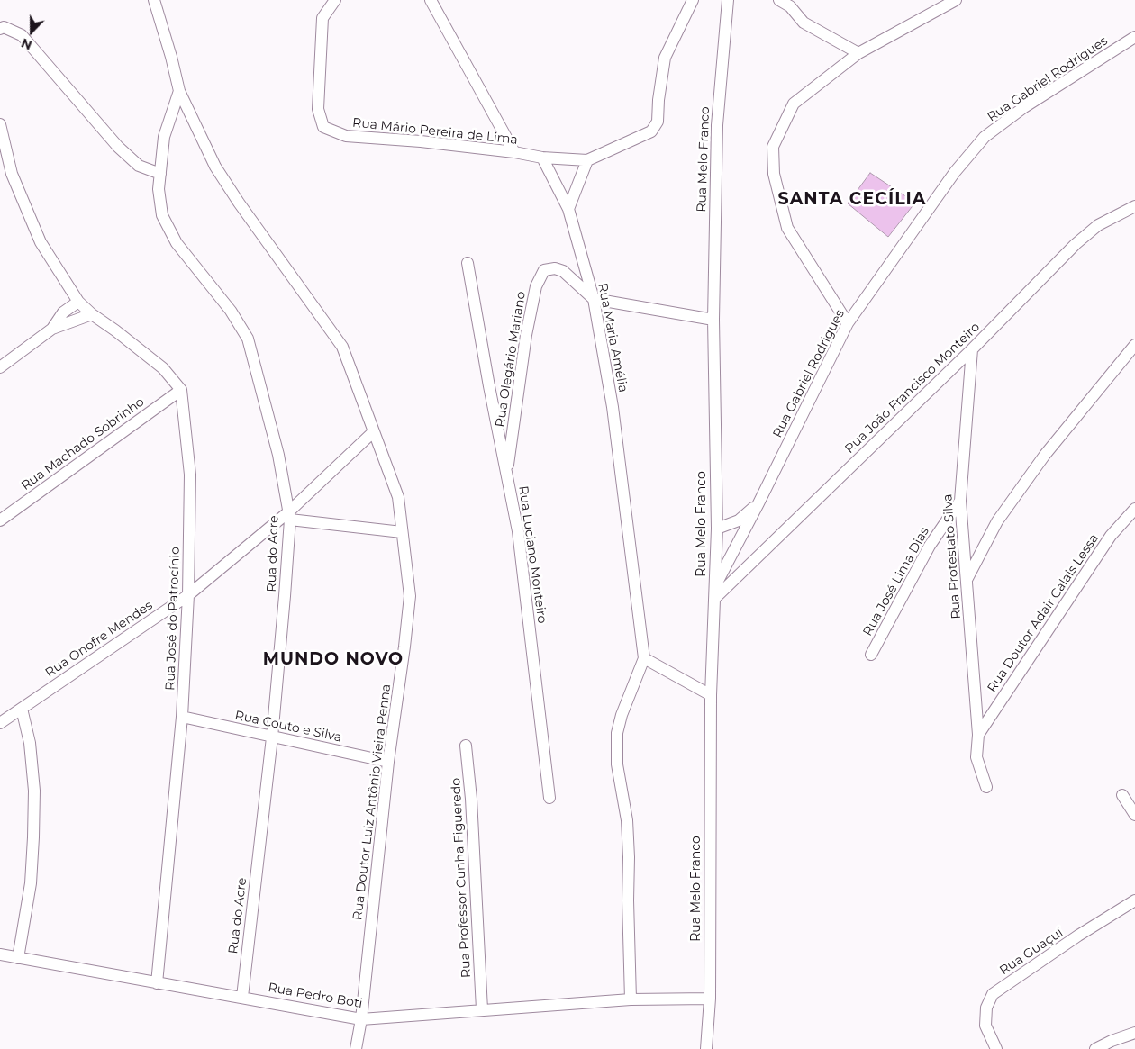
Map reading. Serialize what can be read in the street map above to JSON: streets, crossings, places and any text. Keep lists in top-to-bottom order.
{
  "streets": {
    "street": [
      "Rua Gabriel Rodrigues",
      "Rua Mário Pereira de Lima",
      "Rua Melo Franco",
      "Rua Maria Amélia",
      "Rua Olegário Mariano",
      "Rua João Francisco Monteiro",
      "Rua Machado Sobrinho",
      "Rua do Acre",
      "Rua Luciano Monteiro",
      "Rua Protestato Silva",
      "Rua José Lima Dias",
      "Rua Doutor Adair Calais Lessa",
      "Rua José do Patrocínio",
      "Rua Onofre Mendes",
      "Rua Couto e Silva",
      "Rua Doutor Luiz Antônio Vieira Penna",
      "Rua Professor Cunha Figueredo",
      "Rua Guaçuí",
      "Rua Pedro Boti"
    ]
  },
  "crossings": [
    ["Rua Gabriel Rodrigues", "Rua Melo Franco"],
    ["Rua Melo Franco", "Rua João Francisco Monteiro"],
    ["Rua Melo Franco", "Rua Pedro Boti"],
    ["Rua Maria Amélia", "Rua Olegário Mariano"],
    ["Rua Olegário Mariano", "Rua Luciano Monteiro"],
    ["Rua João Francisco Monteiro", "Rua Protestato Silva"],
    ["Rua Machado Sobrinho", "Rua José do Patrocínio"],
    ["Rua do Acre", "Rua Onofre Mendes"],
    ["Rua do Acre", "Rua Couto e Silva"],
    ["Rua do Acre", "Rua Doutor Luiz Antônio Vieira Penna"],
    ["Rua do Acre", "Rua Pedro Boti"],
    ["Rua Protestato Silva", "Rua José Lima Dias"],
    ["Rua Protestato Silva", "Rua Doutor Adair Calais Lessa"],
    ["Rua José do Patrocínio", "Rua Onofre Mendes"],
    ["Rua José do Patrocínio", "Rua Couto e Silva"],
    ["Rua José do Patrocínio", "Rua Pedro Boti"],
    ["Rua Onofre Mendes", "Rua Doutor Luiz Antônio Vieira Penna"],
    ["Rua Couto e Silva", "Rua Doutor Luiz Antônio Vieira Penna"],
    ["Rua Doutor Luiz Antônio Vieira Penna", "Rua Pedro Boti"],
    ["Rua Professor Cunha Figueredo", "Rua Pedro Boti"]
  ],
  "districts": ["SANTA CECÍLIA", "MUNDO NOVO"],
  "north": "bottom"
}
